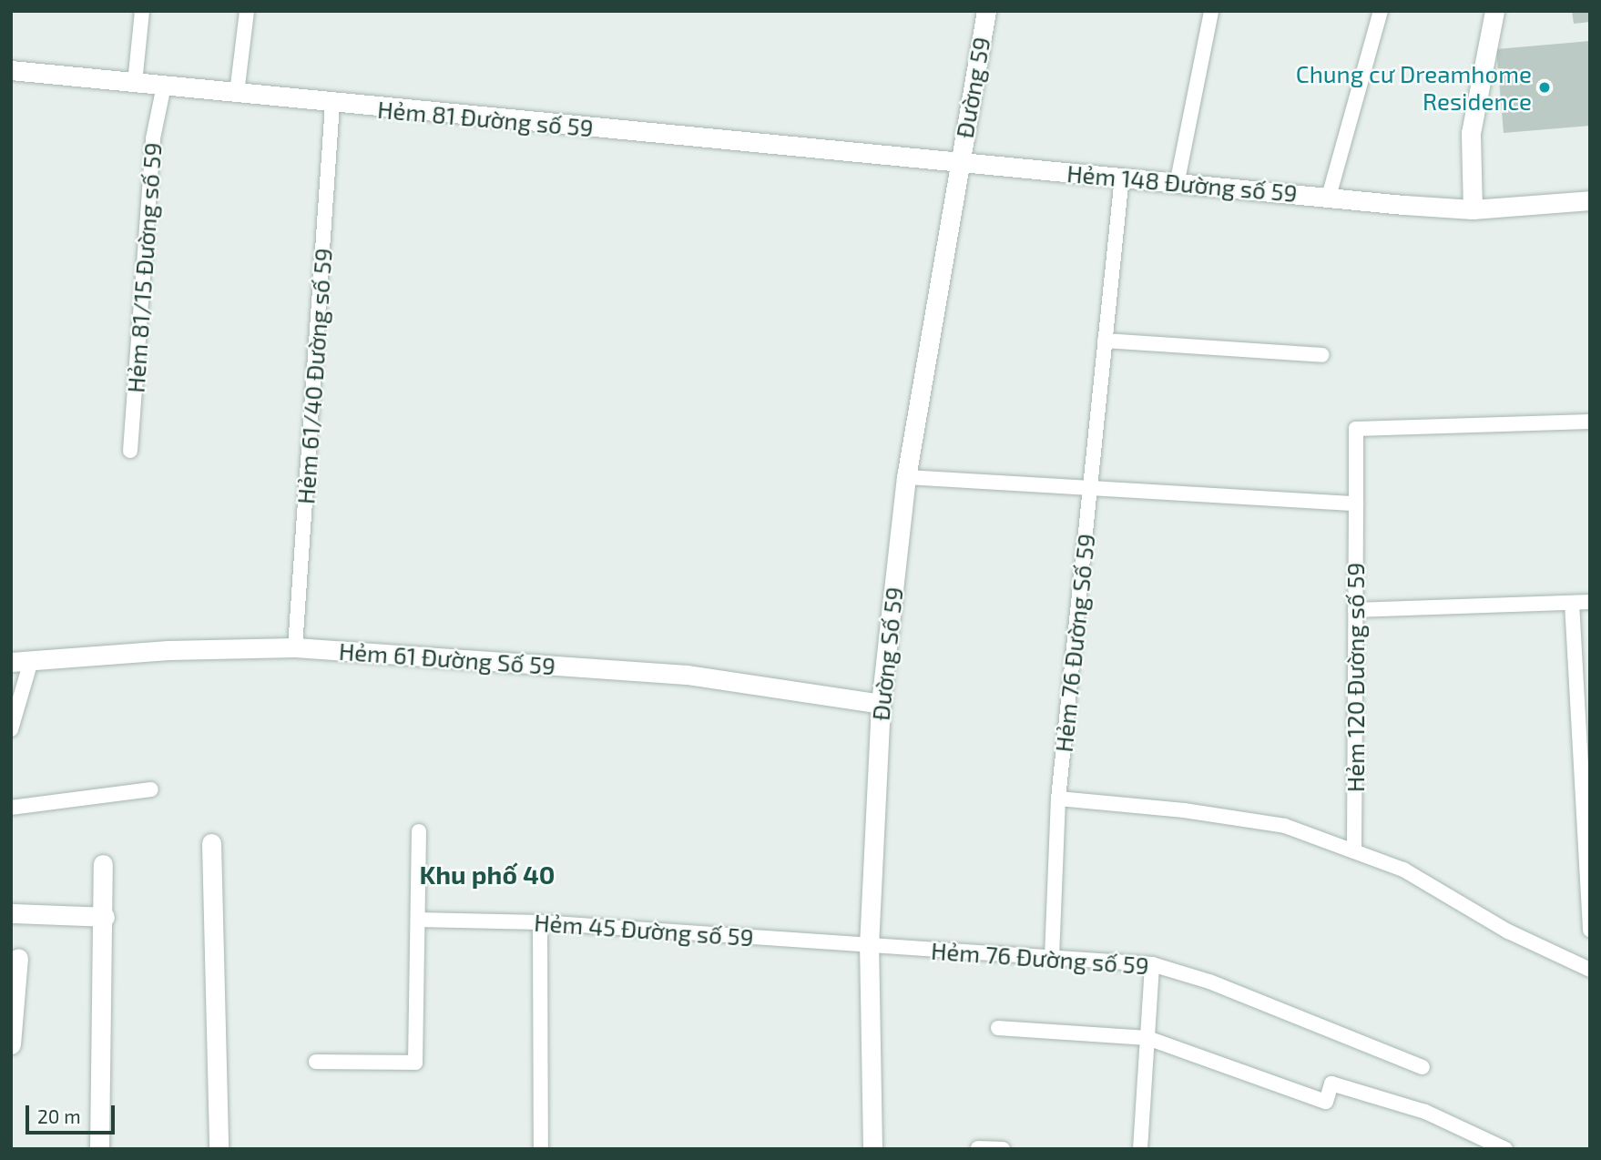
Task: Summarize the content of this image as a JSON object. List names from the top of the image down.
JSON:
{
  "streets": {
    "street": [
      "Đường 59",
      "Hẻm 81 Đường số 59",
      "Hẻm 148 Đường số 59",
      "Đường Số 59",
      "Hẻm 61 Đường Số 59"
    ],
    "lane": [
      "Hẻm 81/15 Đường số 59",
      "Hẻm 61/40 Đường số 59",
      "Hẻm 76 Đường Số 59",
      "Hẻm 120 Đường số 59",
      "Hẻm 45 Đường số 59",
      "Hẻm 76 Đường số 59"
    ]
  },
  "crossings": [
    ["Đường 59", "Hẻm 81 Đường số 59"],
    ["Đường 59", "Hẻm 148 Đường số 59"],
    ["Đường 59", "Đường Số 59"],
    ["Hẻm 81 Đường số 59", "Hẻm 148 Đường số 59"],
    ["Hẻm 81 Đường số 59", "Hẻm 81/15 Đường số 59"],
    ["Hẻm 81 Đường số 59", "Hẻm 61/40 Đường số 59"],
    ["Hẻm 81 Đường số 59", "Đường Số 59"],
    ["Hẻm 148 Đường số 59", "Đường Số 59"],
    ["Hẻm 61/40 Đường số 59", "Hẻm 61 Đường Số 59"],
    ["Hẻm 76 Đường Số 59", "Hẻm 76 Đường số 59"],
    ["Đường Số 59", "Hẻm 61 Đường Số 59"],
    ["Đường Số 59", "Hẻm 45 Đường số 59"],
    ["Đường Số 59", "Hẻm 76 Đường số 59"],
    ["Hẻm 45 Đường số 59", "Hẻm 76 Đường số 59"]
  ],
  "districts": ["Khu phố 40"],
  "places": ["Chung cư Dreamhome Residence"],
  "scale_bar": "20 m"
}
